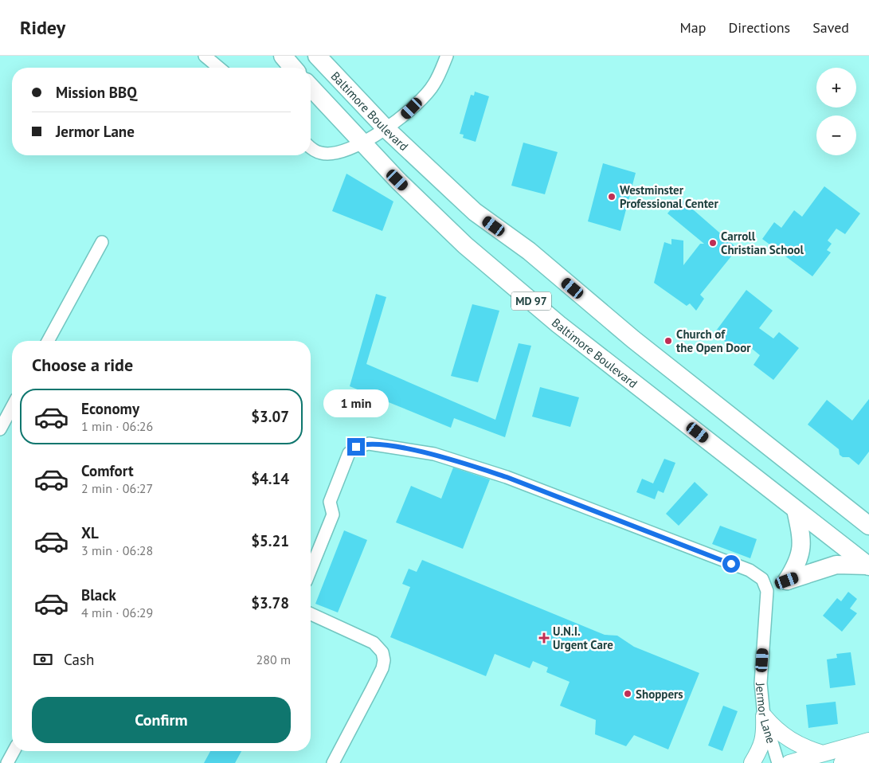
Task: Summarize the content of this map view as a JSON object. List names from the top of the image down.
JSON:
{
  "streets": {
    "highway": ["Baltimore Boulevard", "MD 97"],
    "street": ["Jermor Lane"]
  },
  "places": {
    "other": [
      "Westminster Professional Center",
      "Carroll Christian School",
      "Church of the Open Door",
      "Shoppers"
    ],
    "health": ["U.N.I. Urgent Care"]
  },
  "page": {
    "header": "Ridey",
    "nav": ["Map", "Directions", "Saved"],
    "map_buttons": ["+", "−"],
    "banner": ["Mission BBQ", "Jermor Lane"],
    "heading": "Choose a ride",
    "list": [
      {
        "name": "Economy",
        "note": "1 min · 06:26",
        "value": "$3.07"
      },
      {
        "name": "Comfort",
        "note": "2 min · 06:27",
        "value": "$4.14"
      },
      {
        "name": "XL",
        "note": "3 min · 06:28",
        "value": "$5.21"
      },
      {
        "name": "Black",
        "note": "4 min · 06:29",
        "value": "$3.78"
      }
    ],
    "bubble": "1 min",
    "pay": ["Cash", "280 m"],
    "buttons": "Confirm"
  }
}
